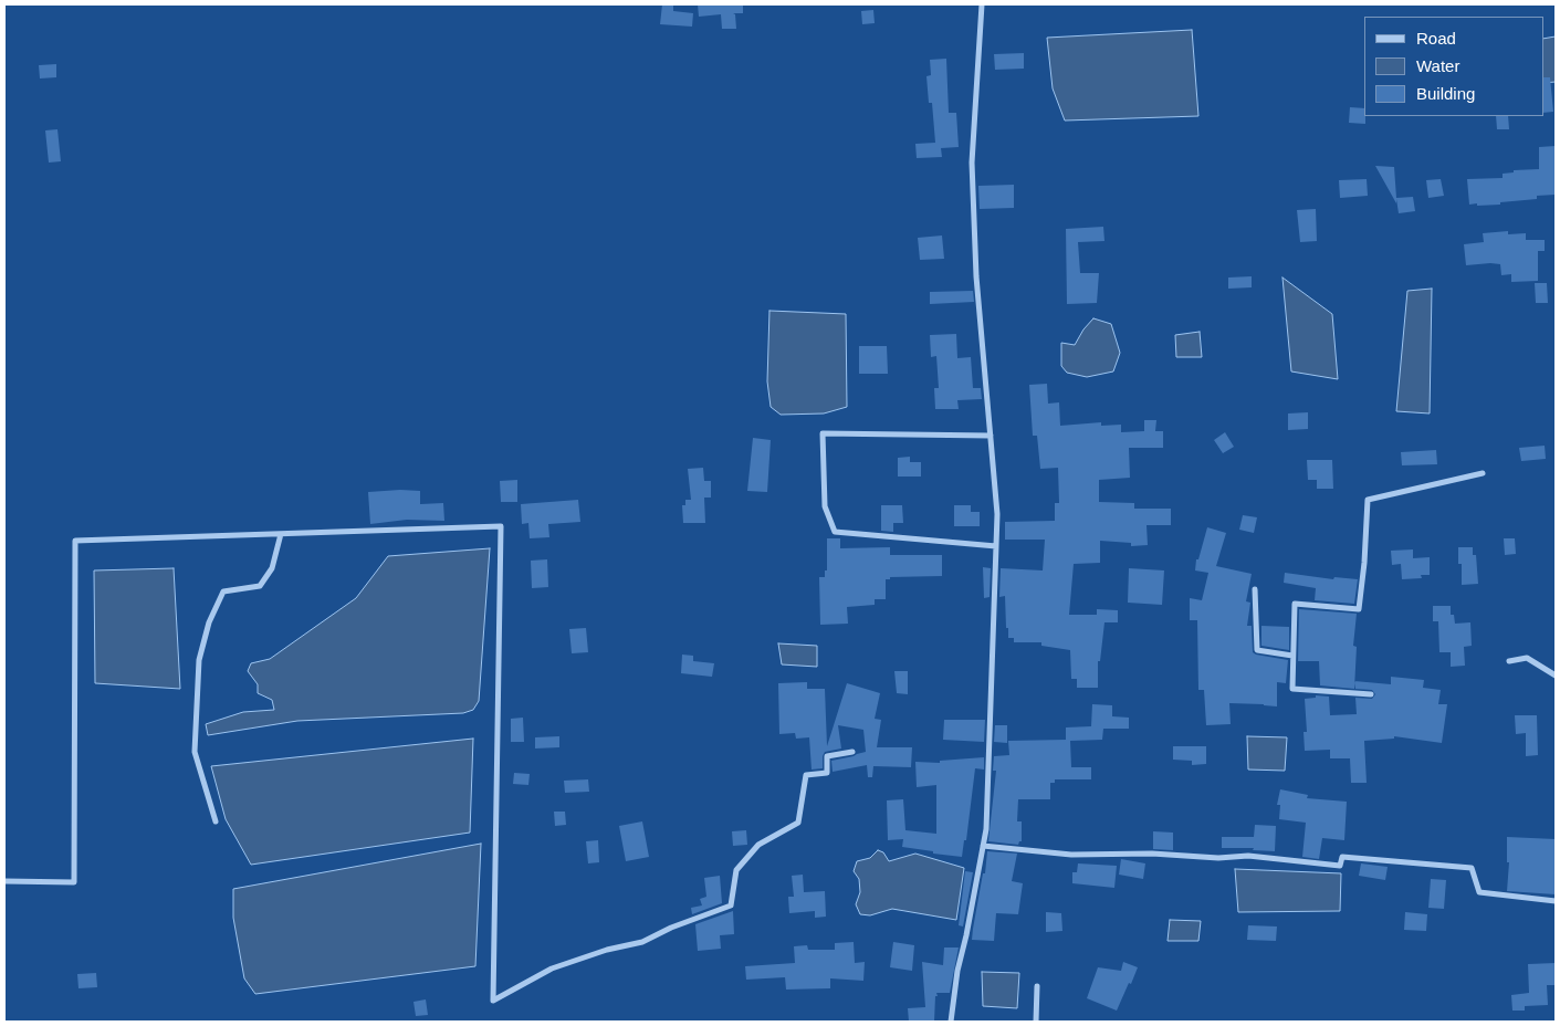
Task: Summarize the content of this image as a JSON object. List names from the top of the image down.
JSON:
{
  "legend": ["Road", "Water", "Building"]
}
